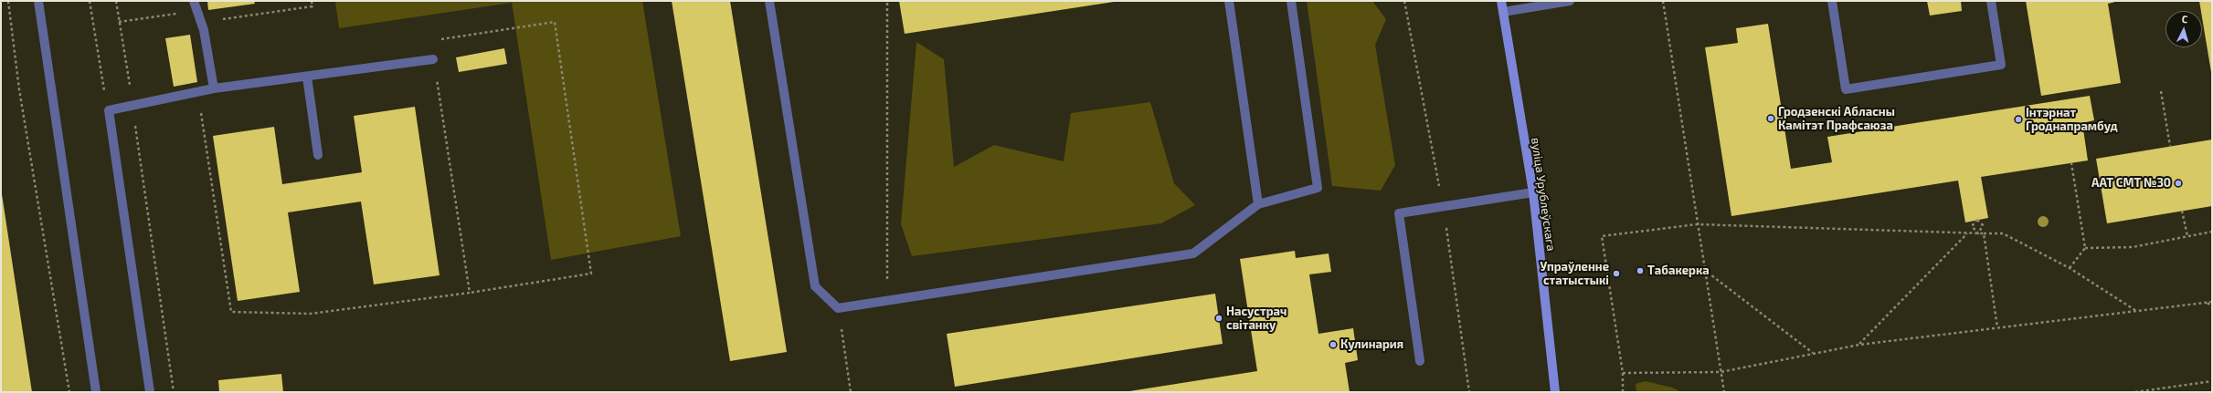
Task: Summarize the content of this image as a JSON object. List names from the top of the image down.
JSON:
{
  "streets": {
    "main road": ["вуліца Урублеўскага"]
  },
  "places": [
    "Гродзенскі Абласны Камітэт Прафсаюза",
    "Інтэрнат Гроднапрамбуд",
    "ААТ СМТ №30",
    "Табакерка",
    "Упраўленне статыстыкі",
    "Насустрач світанку",
    "Кулинария"
  ],
  "north": "top"
}
